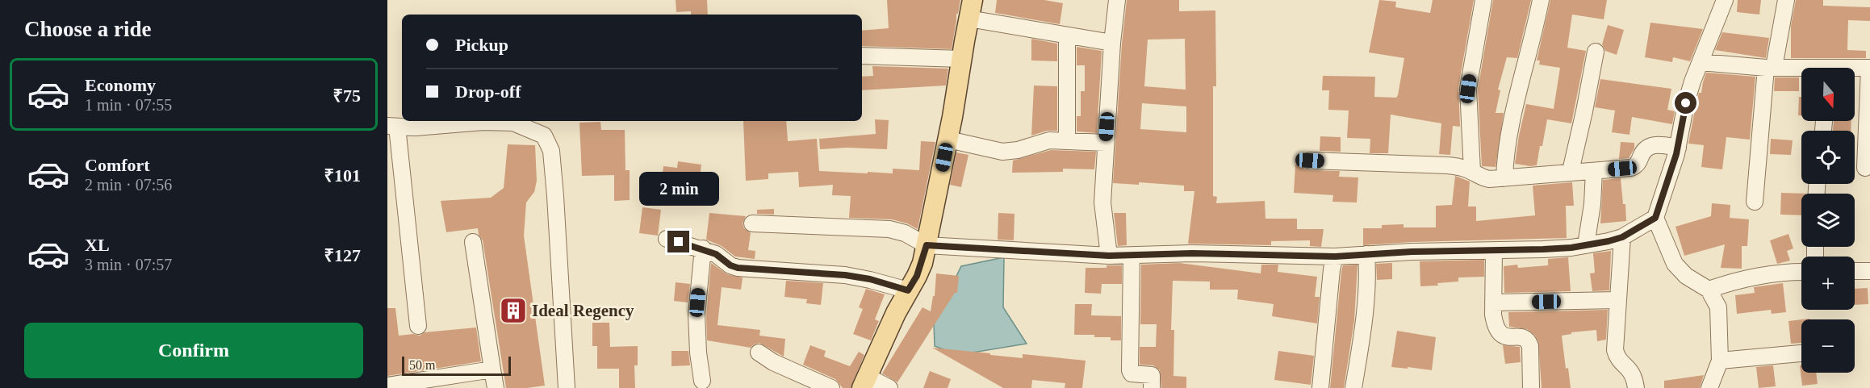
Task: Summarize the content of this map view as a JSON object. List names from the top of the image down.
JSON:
{
  "places": {
    "building": ["Ideal Regency"]
  },
  "scale_bar": "50 m",
  "north": "bottom",
  "page": {
    "heading": "Choose a ride",
    "banner": ["Pickup", "Drop-off"],
    "list": [
      {
        "name": "Economy",
        "note": "1 min · 07:55",
        "value": "₹75"
      },
      {
        "name": "Comfort",
        "note": "2 min · 07:56",
        "value": "₹101"
      },
      {
        "name": "XL",
        "note": "3 min · 07:57",
        "value": "₹127"
      }
    ],
    "map_buttons": ["+", "−"],
    "bubble": "2 min",
    "buttons": "Confirm",
    "scale": "50 m"
  }
}
